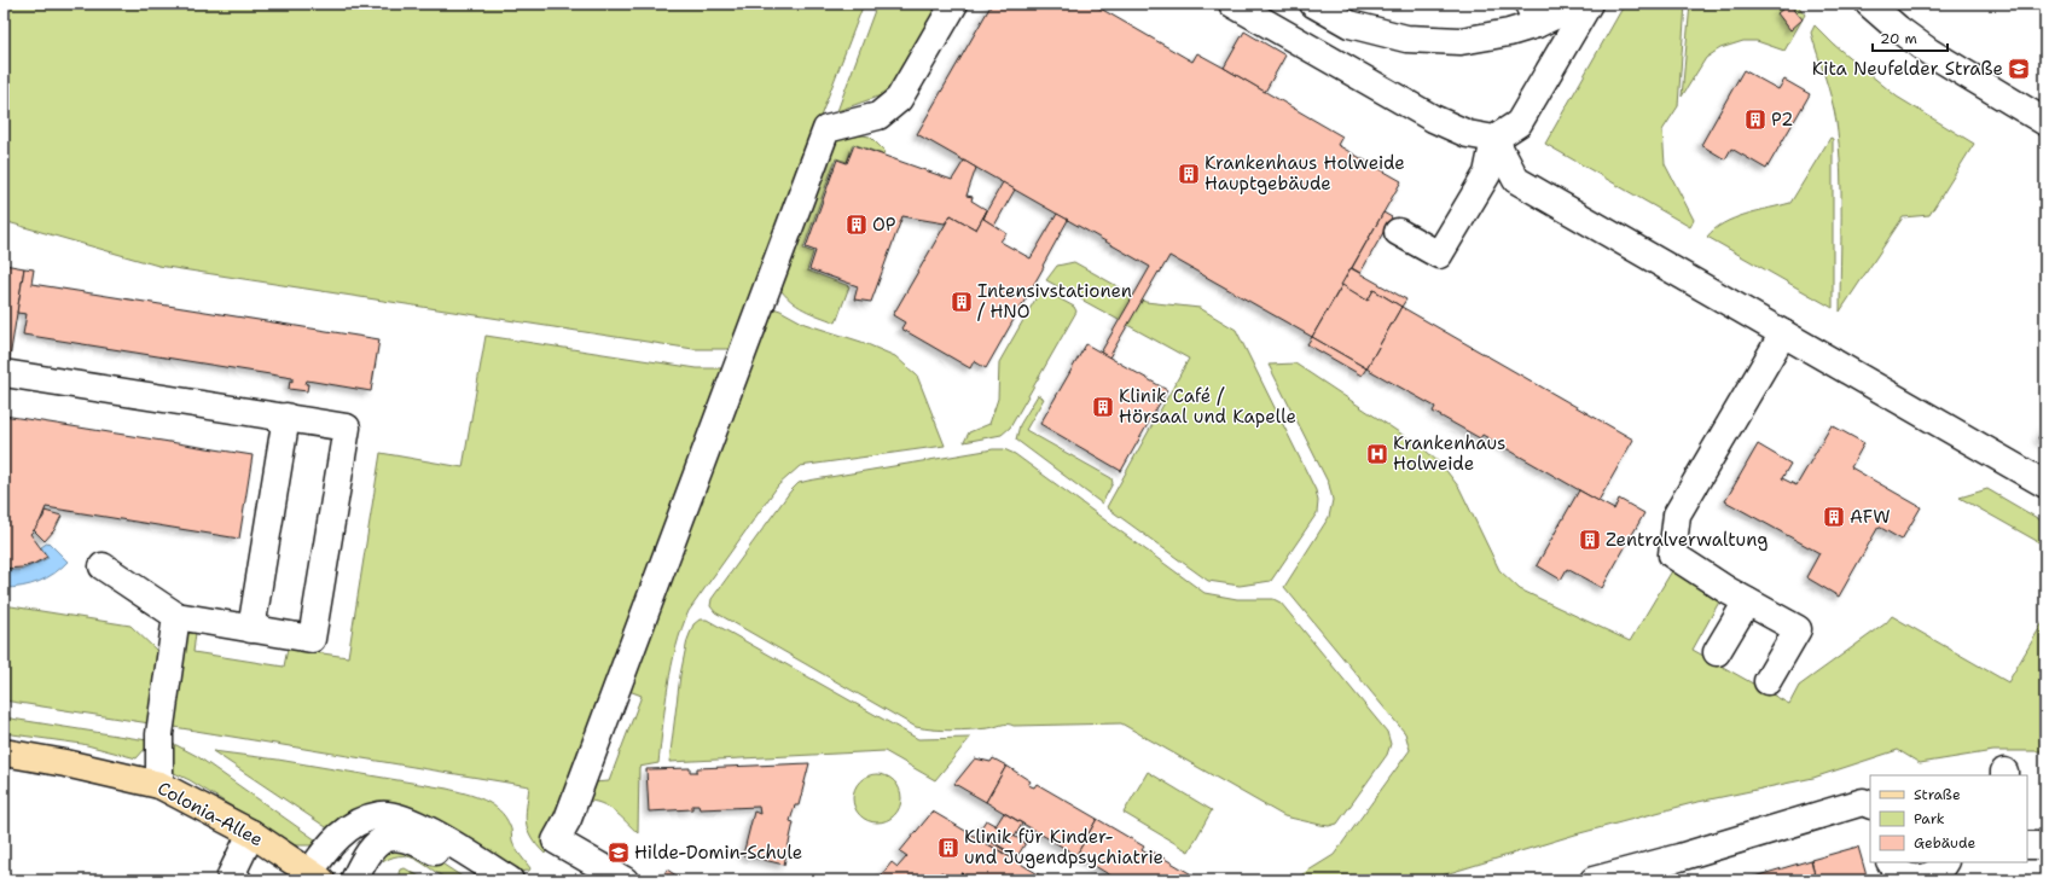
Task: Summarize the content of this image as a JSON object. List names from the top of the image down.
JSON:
{
  "streets": {
    "main road": ["Colonia-Allee"]
  },
  "places": {
    "school or university": ["Kita Neufelder Straße", "Hilde-Domin-Schule"],
    "building": [
      "P2",
      "Krankenhaus Holweide Hauptgebäude",
      "OP",
      "Intensivstationen / HNO",
      "Klinik Café / Hörsaal und Kapelle",
      "AFW",
      "Zentralverwaltung",
      "Klinik für Kinder- und Jugendpsychiatrie"
    ],
    "hospital": ["Krankenhaus Holweide"]
  },
  "legend": ["Straße", "Park", "Gebäude"],
  "scale_bar": "20 m"
}
